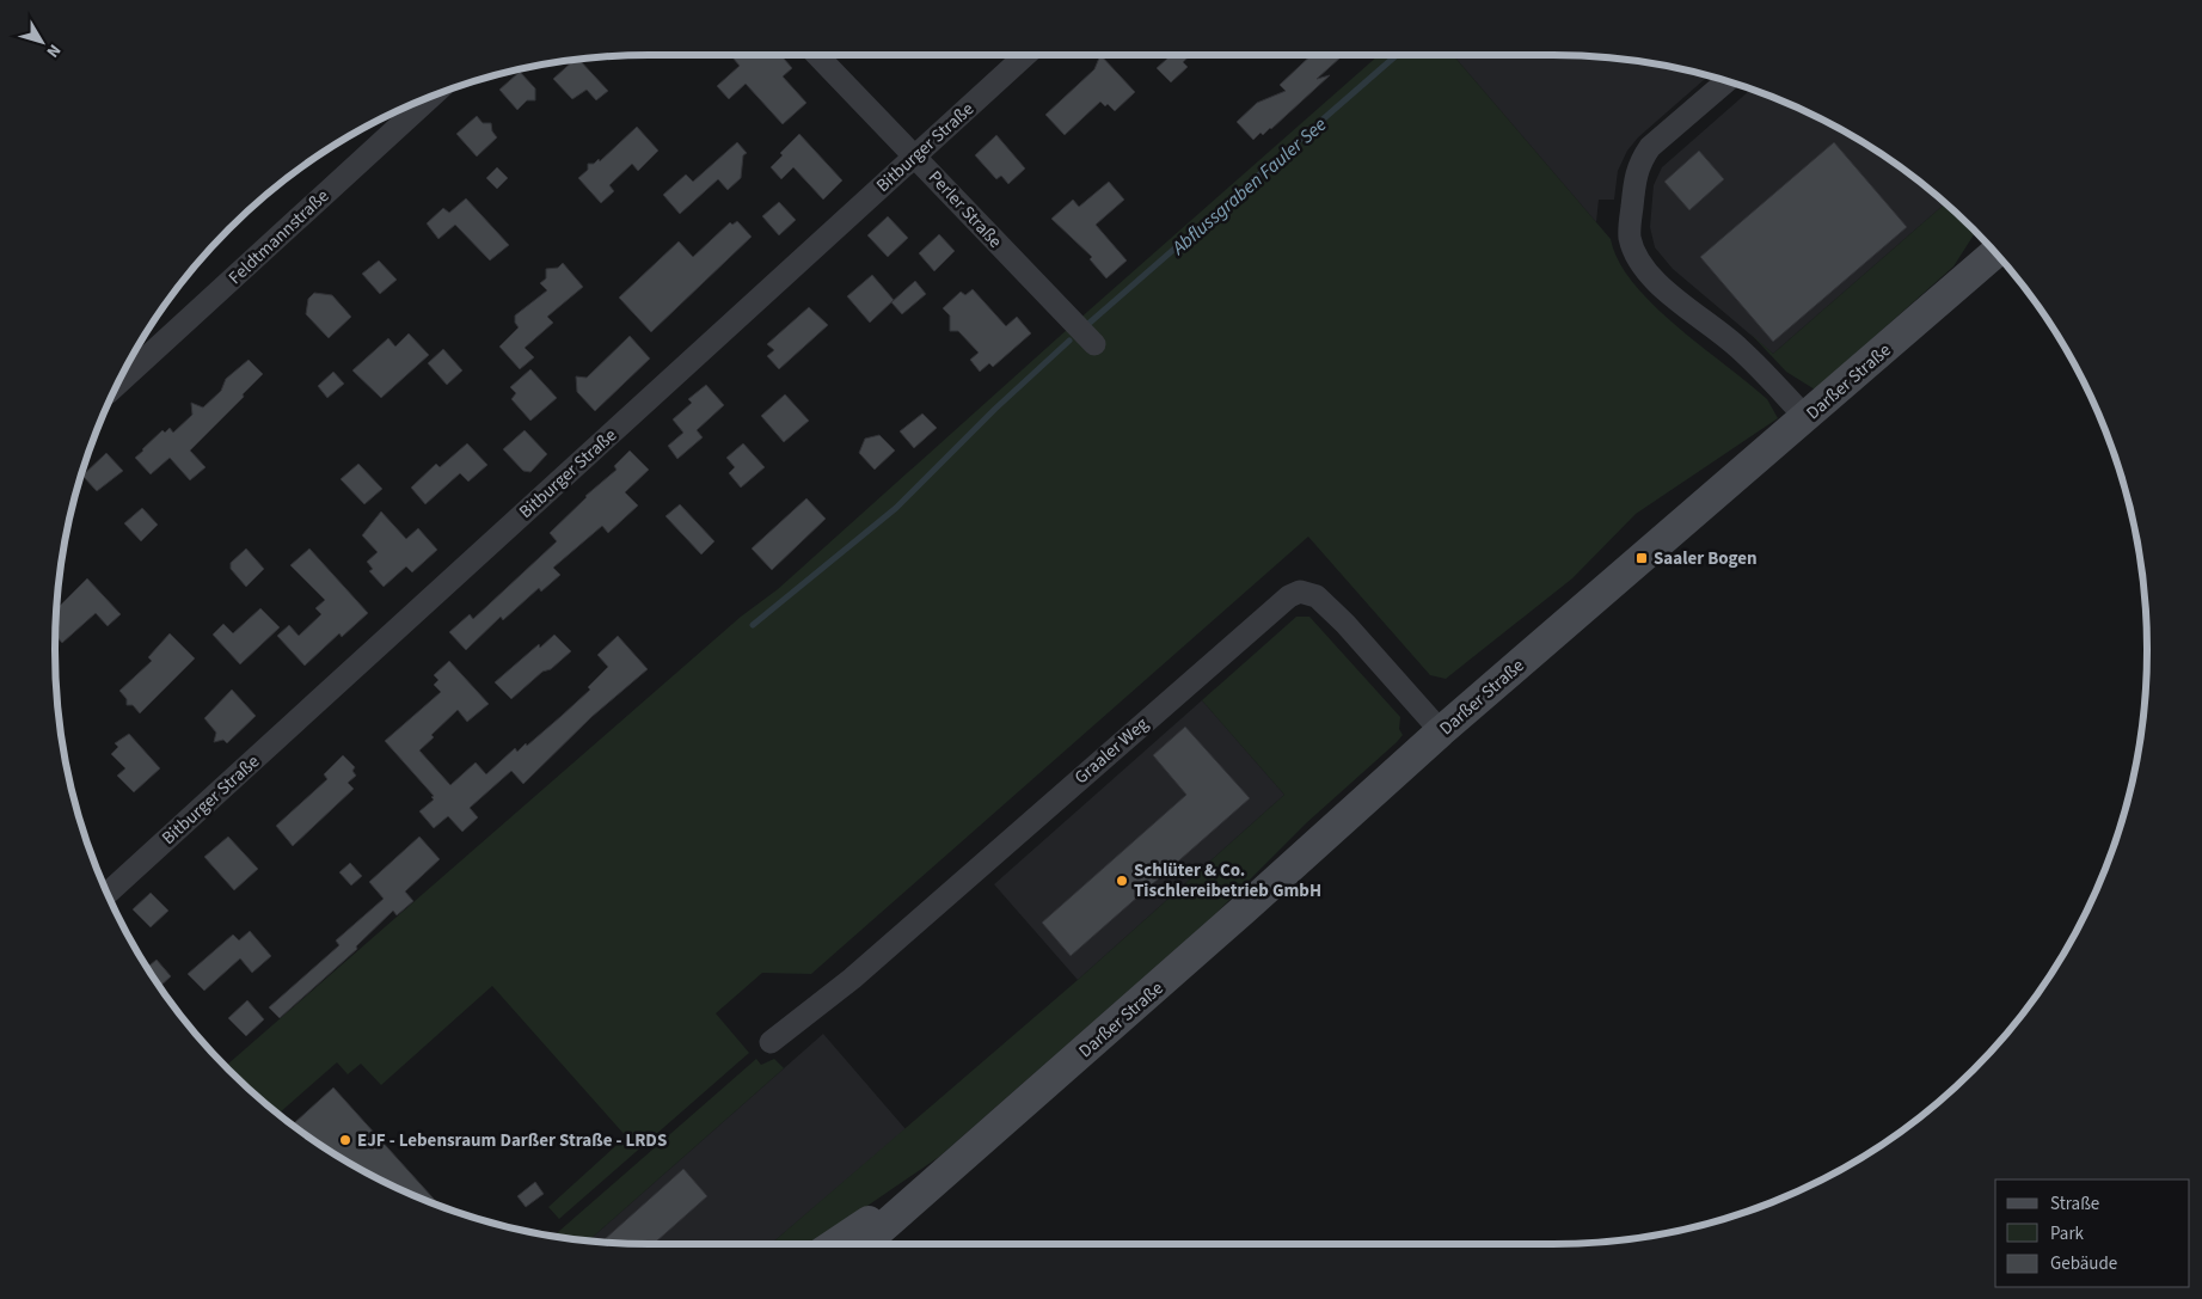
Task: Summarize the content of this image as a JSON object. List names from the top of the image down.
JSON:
{
  "streets": {
    "main road": ["Darßer Straße"],
    "street": [
      "Bitburger Straße",
      "Perler Straße",
      "Feldtmannstraße",
      "Graaler Weg"
    ]
  },
  "crossings": [
    ["Bitburger Straße", "Perler Straße"],
    ["Darßer Straße", "Graaler Weg"]
  ],
  "water": ["Abflussgraben Fauler See"],
  "places": {
    "transit": ["Saaler Bogen"],
    "other": ["Schlüter & Co. Tischlereibetrieb GmbH", "EJF - Lebensraum Darßer Straße - LRDS"]
  },
  "legend": ["Straße", "Park", "Gebäude"],
  "north": "bottom right"
}
